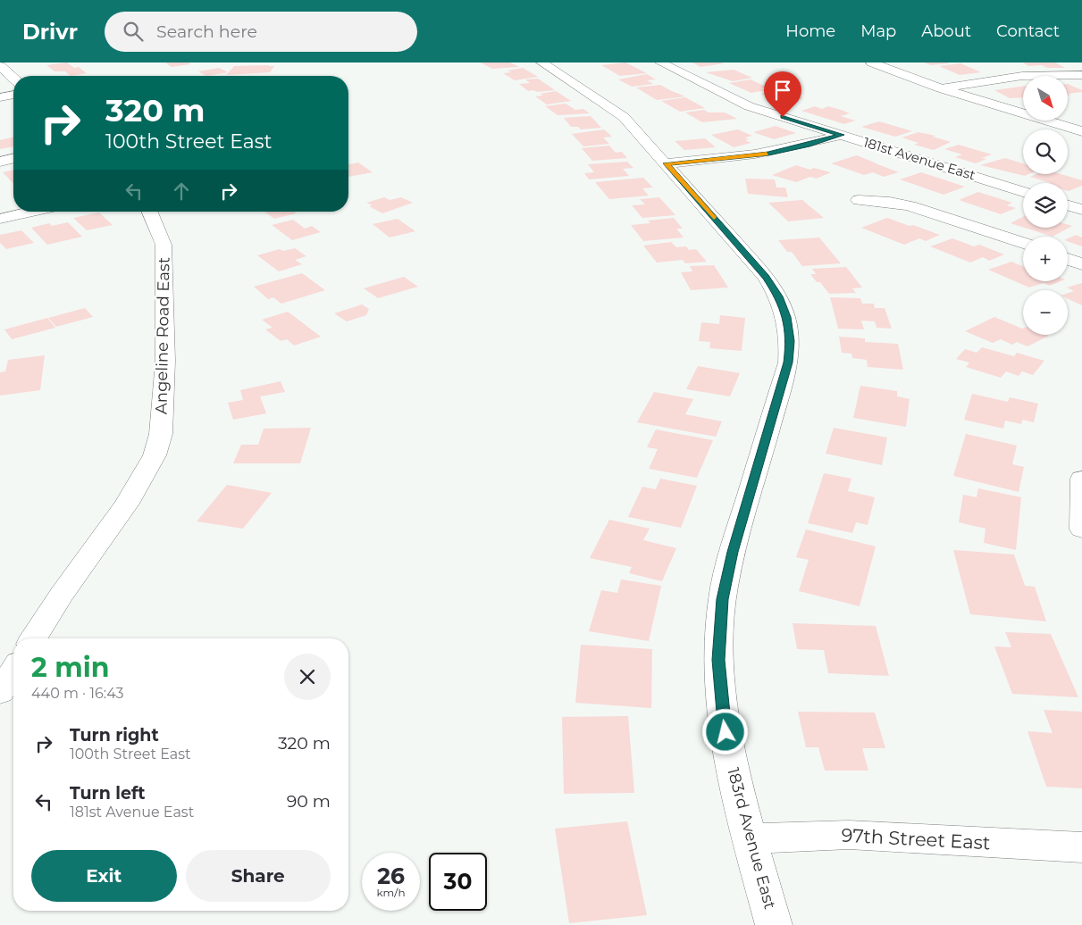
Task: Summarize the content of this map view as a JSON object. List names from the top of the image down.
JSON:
{
  "streets": {
    "street": [
      "181st Avenue East",
      "Angeline Road East",
      "183rd Avenue East",
      "97th Street East"
    ]
  },
  "crossings": [
    ["183rd Avenue East", "97th Street East"]
  ],
  "north": "bottom right",
  "page": {
    "header": "Drivr",
    "search": "Search here",
    "nav": [
      "Home",
      "Map",
      "About",
      "Contact"
    ],
    "map_buttons": ["+", "−"],
    "turn": ["320 m", "100th Street East"],
    "heading": ["2 min", "440 m · 16:43"],
    "list": [
      {
        "name": "Turn right",
        "note": "100th Street East",
        "value": "320 m"
      },
      {
        "name": "Turn left",
        "note": "181st Avenue East",
        "value": "90 m"
      }
    ],
    "buttons": ["Exit", "Share"],
    "speed": "26 km/h",
    "limit": "30"
  }
}
